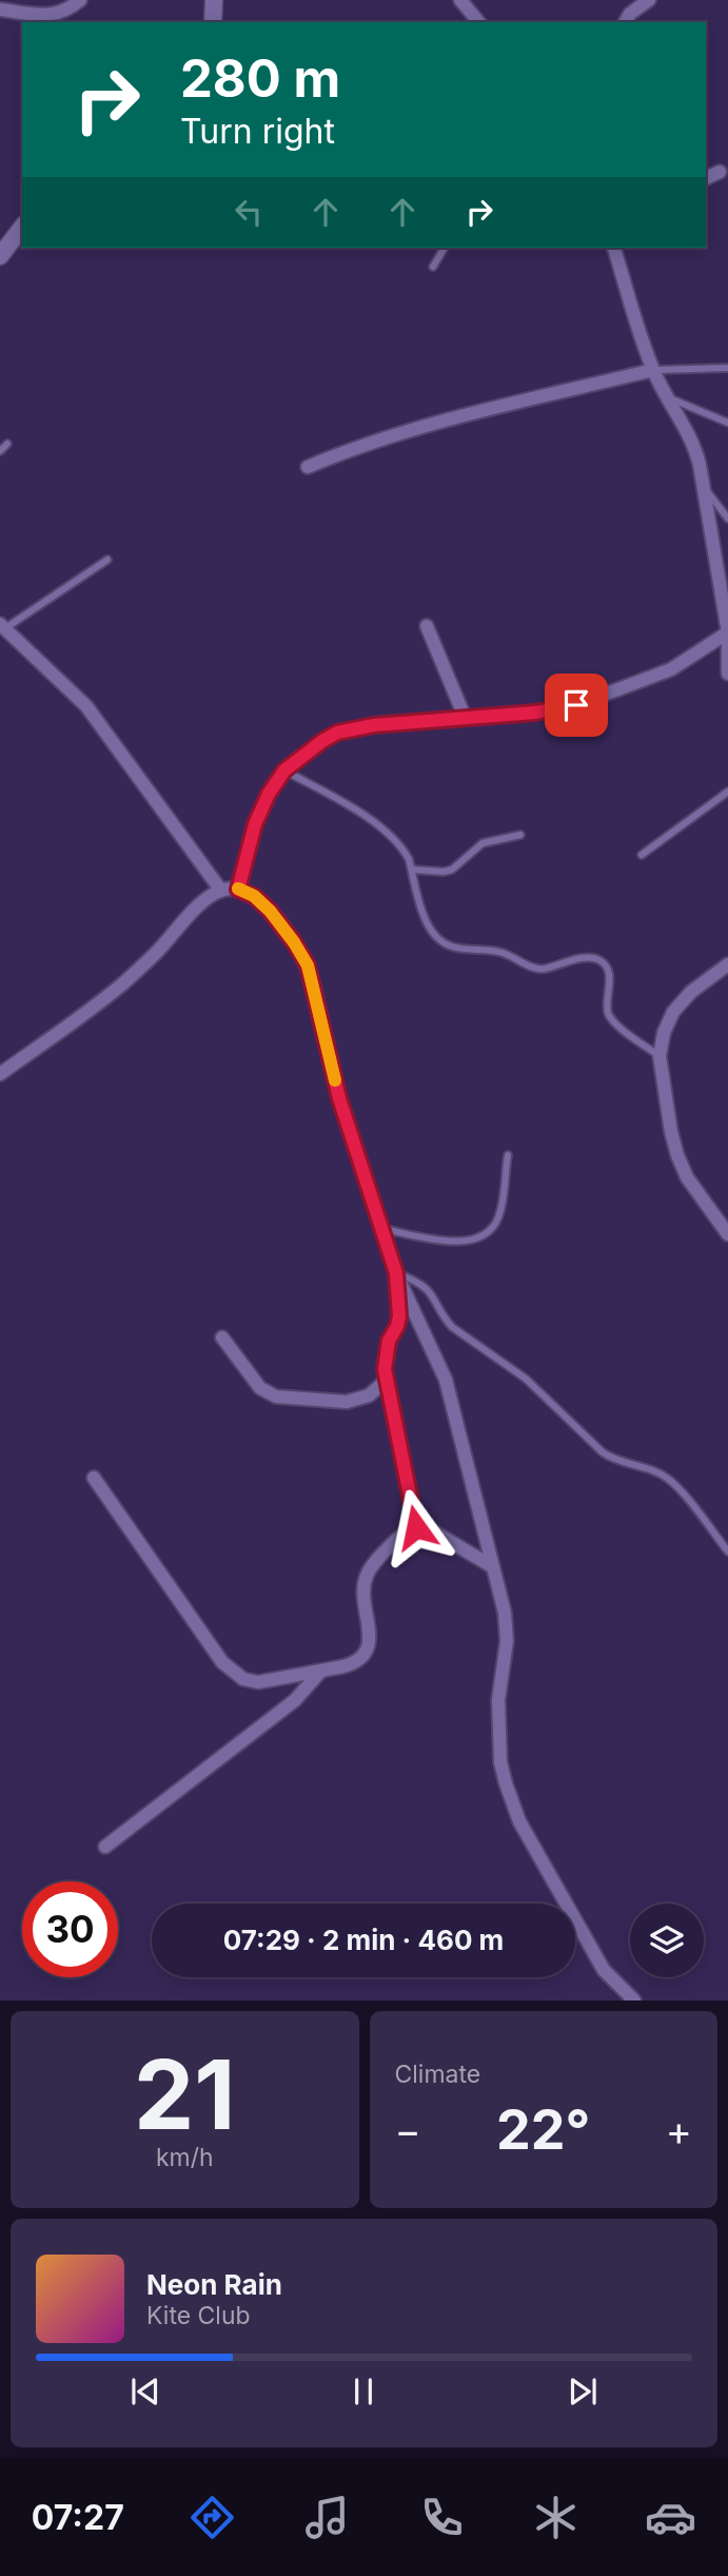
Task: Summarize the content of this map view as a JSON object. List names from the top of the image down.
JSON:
{
  "page": {
    "turn": ["280 m", "Turn right"],
    "limit": "30",
    "trip": "07:29 · 2 min · 460 m",
    "tile": [
      ["21", "km/h"],
      "Climate"
    ],
    "heat": ["−", "22°", "+"],
    "song": ["Neon Rain", "Kite Club"],
    "tabs": "07:27"
  }
}
